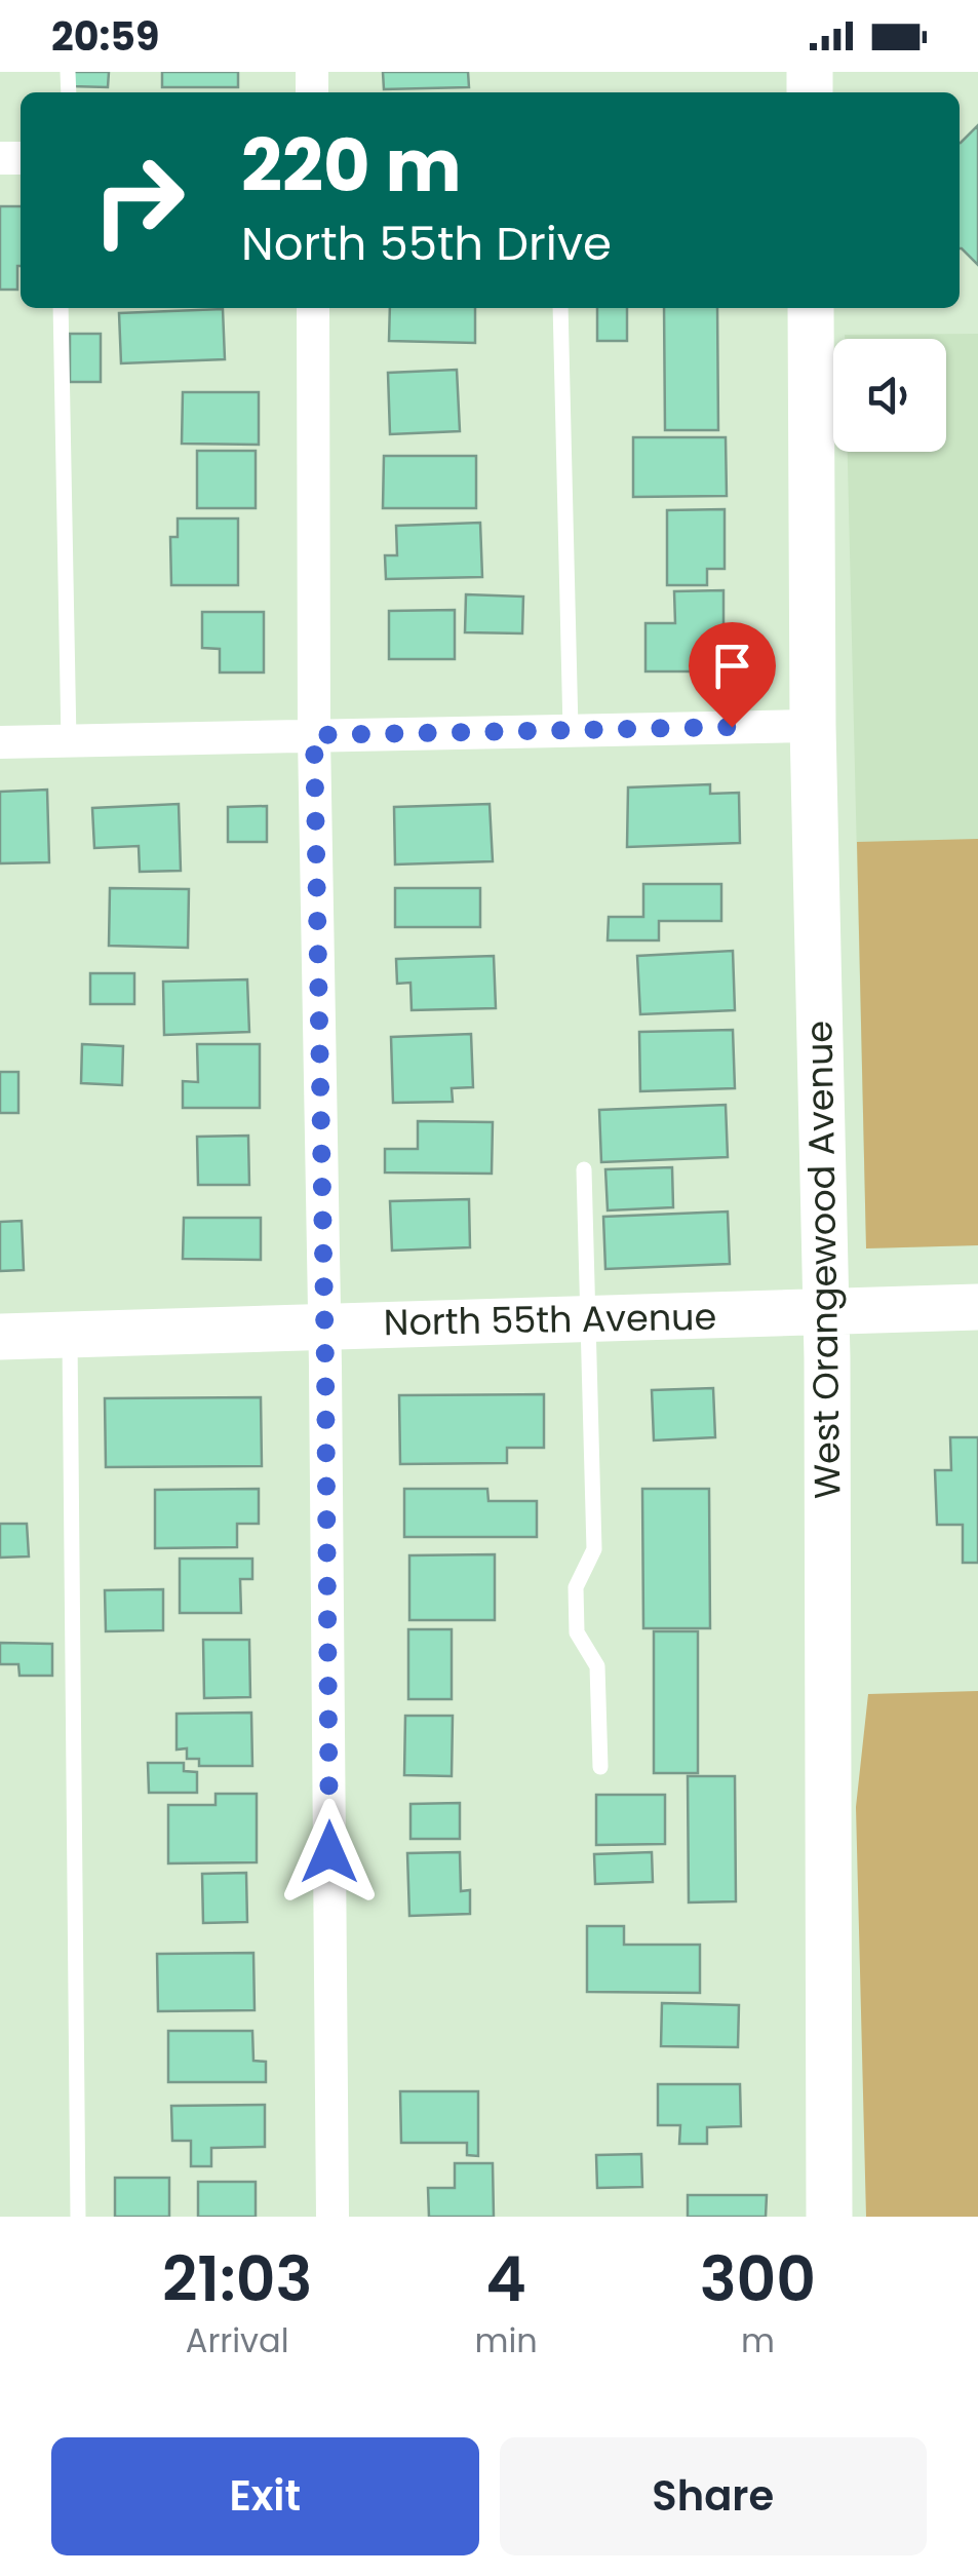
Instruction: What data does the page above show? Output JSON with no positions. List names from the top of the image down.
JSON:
{
  "streets": {
    "street": ["West Orangewood Avenue", "North 55th Avenue"]
  },
  "crossings": [
    ["West Orangewood Avenue", "North 55th Avenue"]
  ],
  "page": {
    "status": "20:59",
    "turn": ["220 m", "North 55th Drive"],
    "eta": [
      "21:03",
      "Arrival",
      "4",
      "min",
      "300",
      "m"
    ],
    "buttons": ["Exit", "Share"]
  }
}
